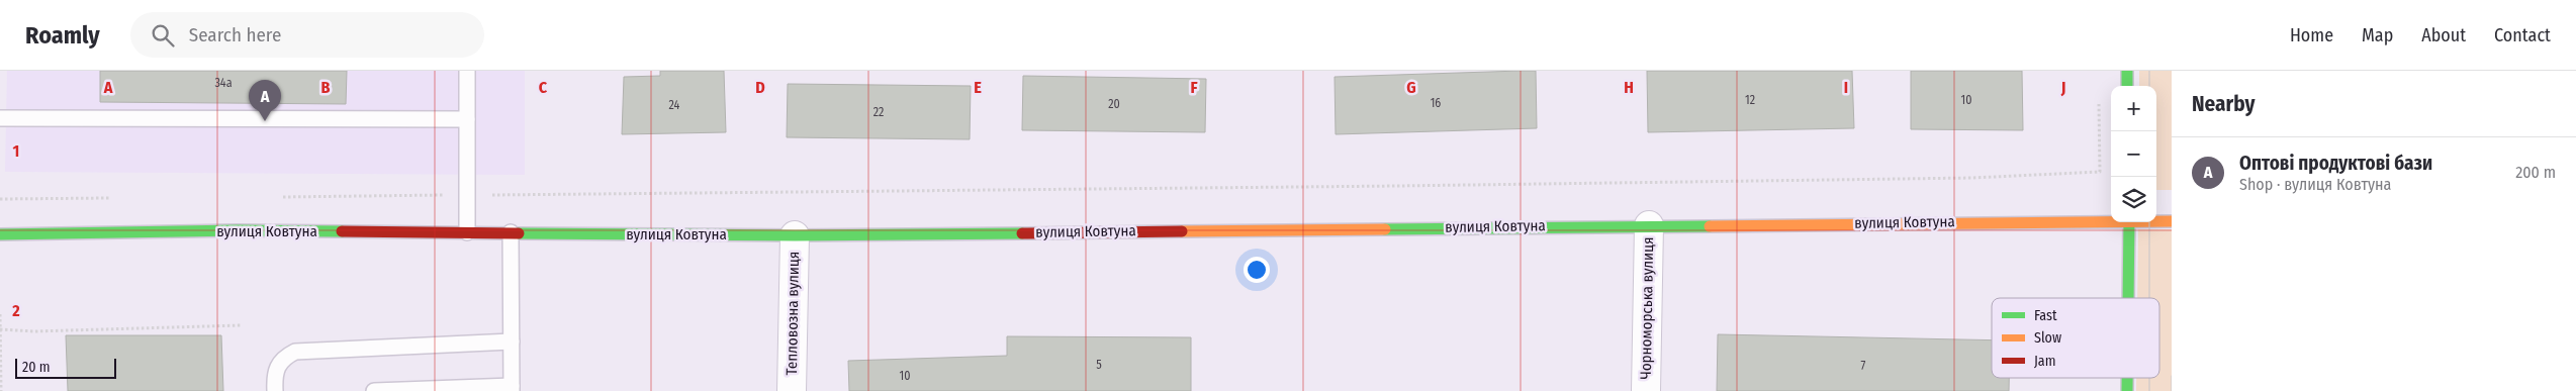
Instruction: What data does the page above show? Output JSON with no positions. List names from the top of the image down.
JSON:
{
  "streets": {
    "street": ["вулиця Ковтуна", "Чорноморська вулиця", "Тепловозна вулиця"]
  },
  "crossings": [
    ["вулиця Ковтуна", "Чорноморська вулиця"],
    ["вулиця Ковтуна", "Тепловозна вулиця"]
  ],
  "house_numbers": [
    "34а",
    "12",
    "10",
    "16",
    "20",
    "24",
    "22",
    "5",
    "7",
    "10"
  ],
  "legend": ["Fast", "Slow", "Jam"],
  "scale_bar": "20 m",
  "page": {
    "header": "Roamly",
    "search": "Search here",
    "nav": [
      "Home",
      "Map",
      "About",
      "Contact"
    ],
    "heading": "Nearby",
    "pins": "A",
    "map_buttons": ["+", "−"],
    "list": [
      {
        "mark": "A",
        "name": "Оптові продуктові бази",
        "note": "Shop · вулиця Ковтуна",
        "value": "200 m"
      }
    ],
    "scale": "20 m"
  },
  "grid": {
    "columns": [
      "A",
      "B",
      "C",
      "D",
      "E",
      "F",
      "G",
      "H",
      "I",
      "J"
    ],
    "rows": ["1", "2"]
  }
}
